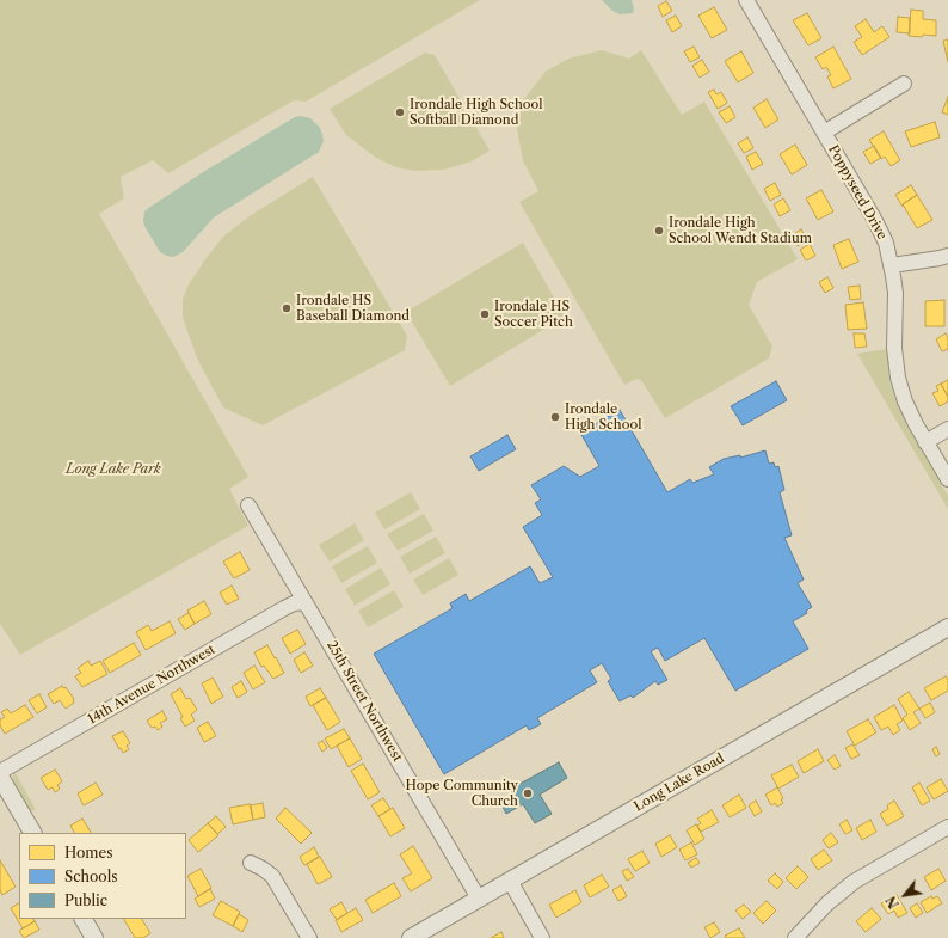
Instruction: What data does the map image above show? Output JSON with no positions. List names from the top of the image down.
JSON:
{
  "streets": {
    "street": [
      "Poppyseed Drive",
      "14th Avenue Northwest",
      "25th Street Northwest",
      "Long Lake Road"
    ]
  },
  "crossings": [
    ["14th Avenue Northwest", "25th Street Northwest"],
    ["25th Street Northwest", "Long Lake Road"]
  ],
  "parks": ["Long Lake Park"],
  "places": [
    "Irondale High School Softball Diamond",
    "Irondale High School Wendt Stadium",
    "Irondale HS Baseball Diamond",
    "Irondale HS Soccer Pitch",
    "Irondale High School",
    "Hope Community Church"
  ],
  "legend": ["Homes", "Schools", "Public"],
  "north": "bottom left"
}
